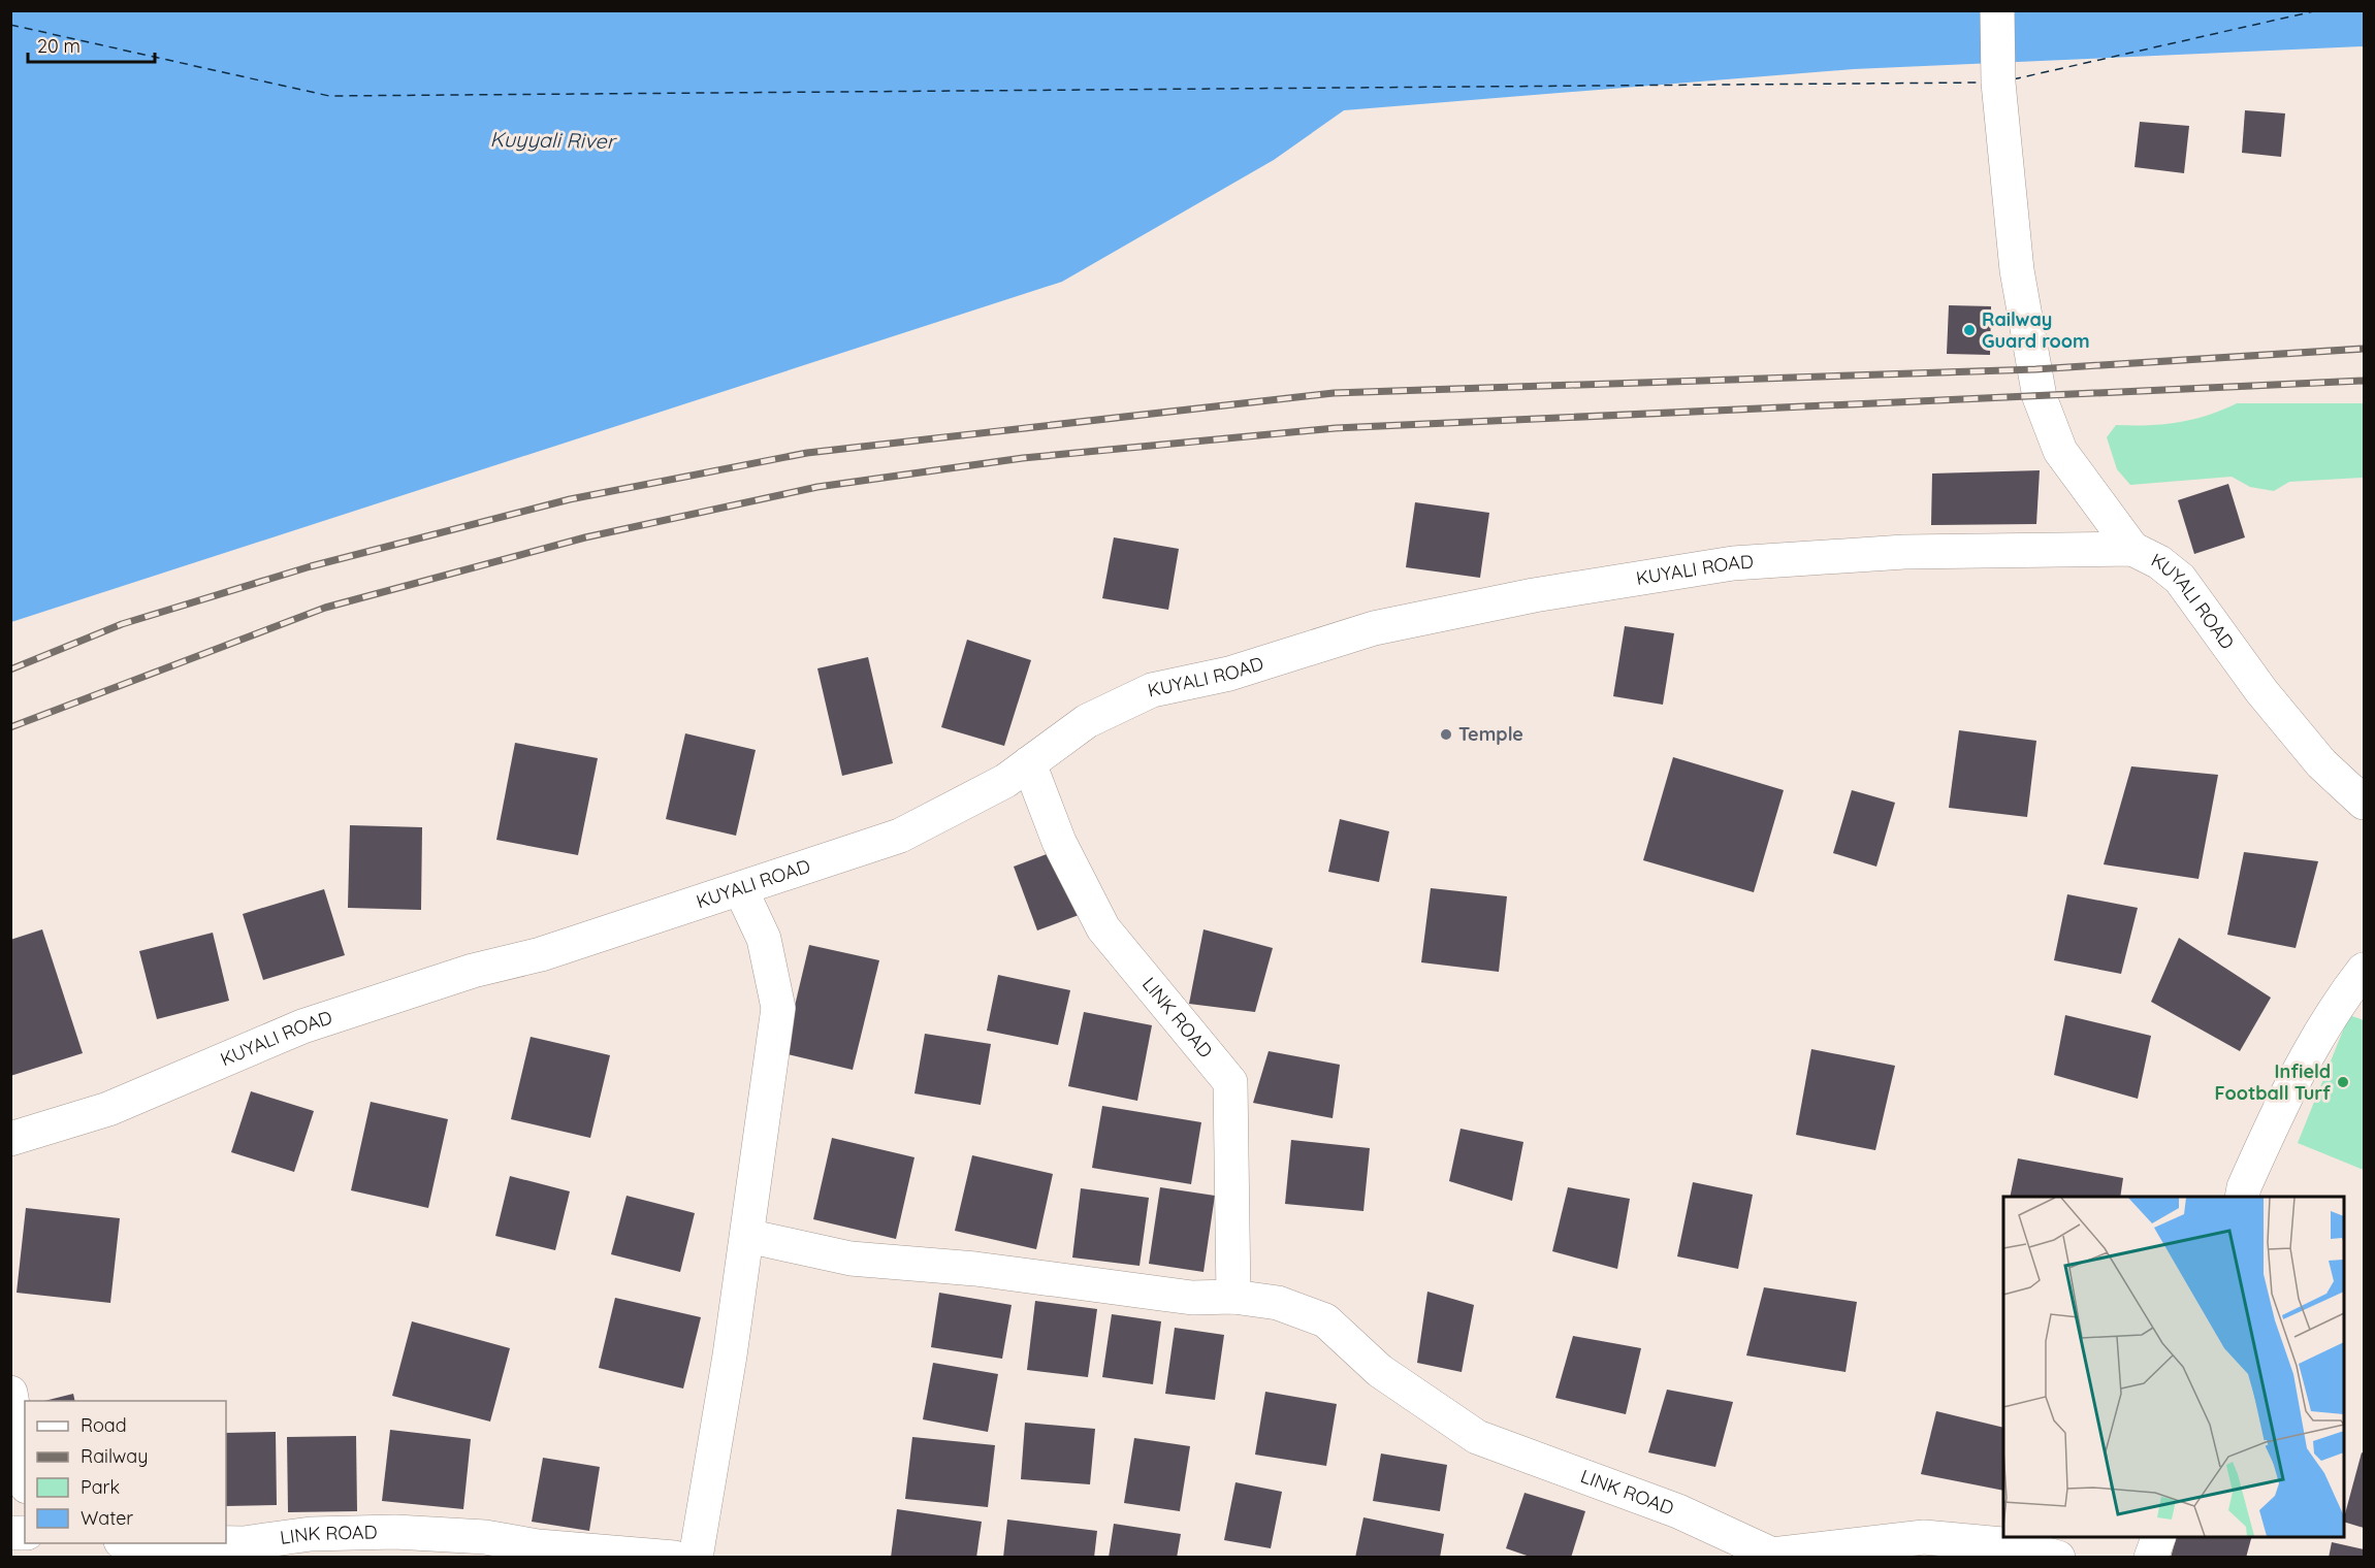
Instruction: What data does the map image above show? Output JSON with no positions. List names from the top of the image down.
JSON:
{
  "streets": {
    "street": ["KUYALI ROAD", "LINK ROAD"]
  },
  "crossings": [
    ["KUYALI ROAD", "LINK ROAD"]
  ],
  "water": ["Kuyyali River"],
  "places": ["Railway Guard room", "Temple", "Infield Football Turf"],
  "legend": [
    "Road",
    "Railway",
    "Park",
    "Water"
  ],
  "scale_bar": "20 m"
}
